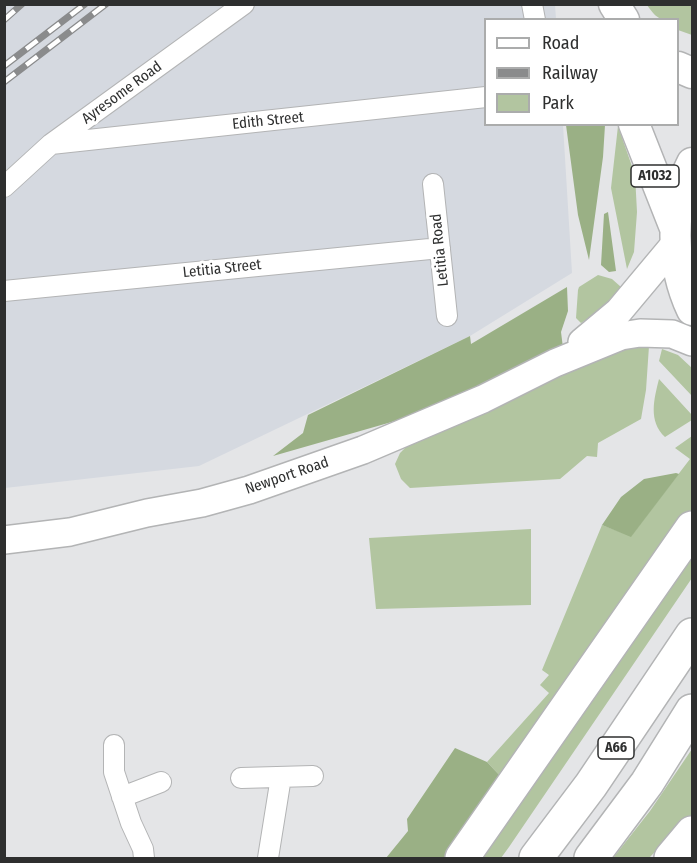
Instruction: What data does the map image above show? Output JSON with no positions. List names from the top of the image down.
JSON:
{
  "streets": {
    "highway": ["A66"],
    "main road": ["A1032", "Newport Road"],
    "street": [
      "Ayresome Road",
      "Edith Street",
      "Letitia Road",
      "Letitia Street"
    ]
  },
  "crossings": [
    ["Ayresome Road", "Edith Street"],
    ["A1032", "Newport Road"],
    ["Letitia Road", "Letitia Street"]
  ],
  "legend": ["Road", "Railway", "Park"]
}
